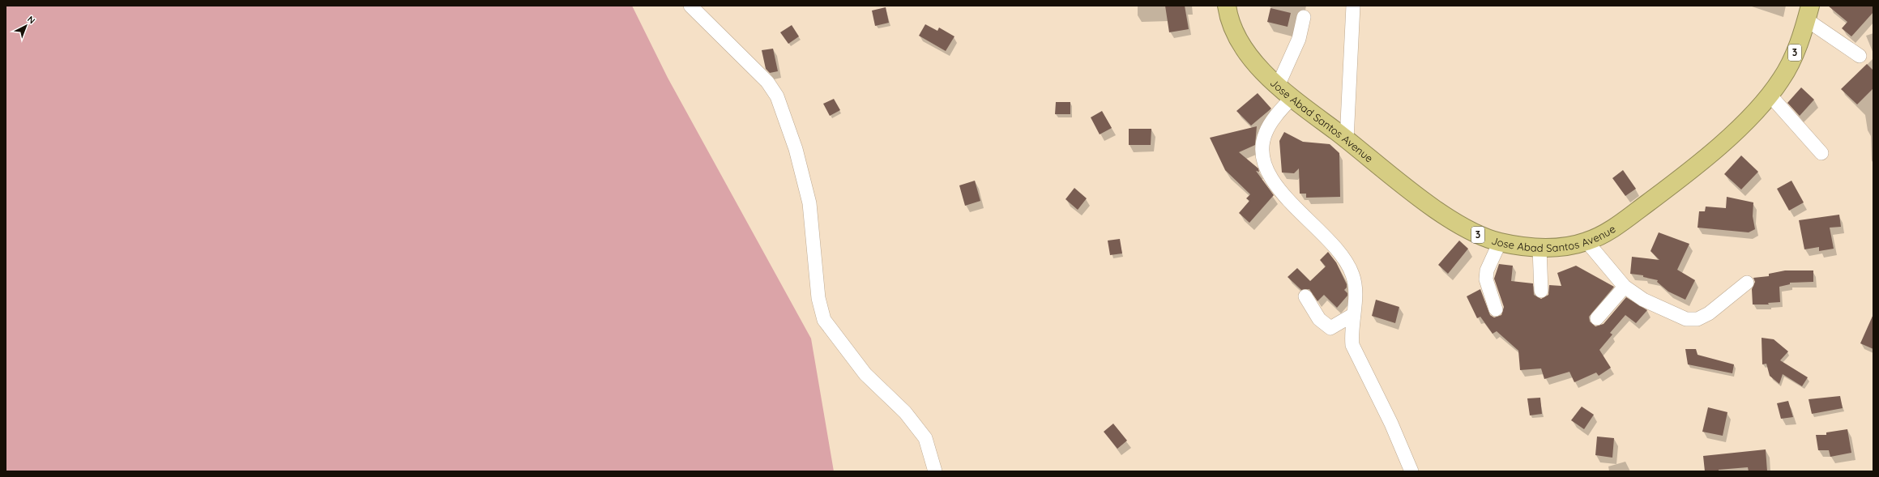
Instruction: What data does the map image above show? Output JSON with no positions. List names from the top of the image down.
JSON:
{
  "streets": {
    "highway": ["3", "Jose Abad Santos Avenue"]
  },
  "north": "top right"
}
